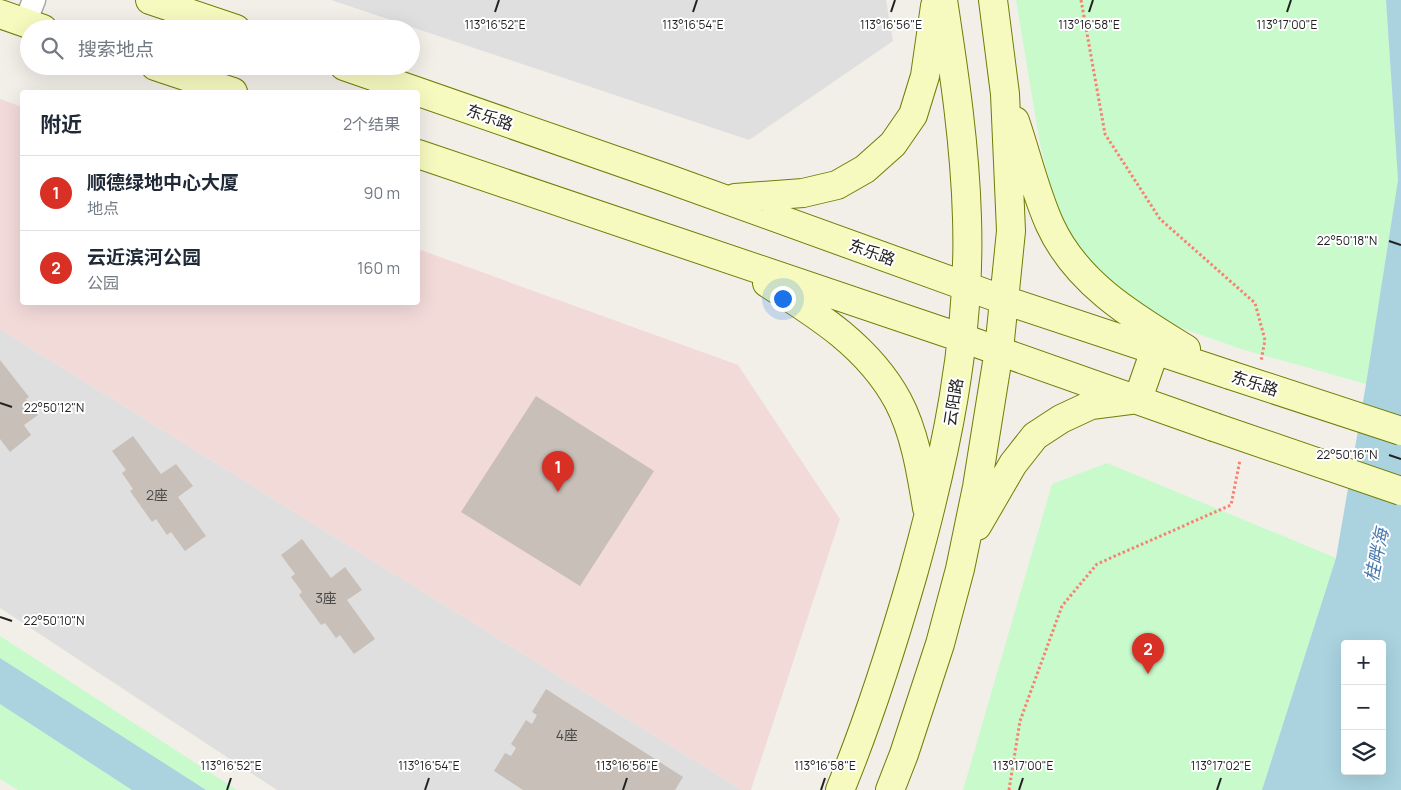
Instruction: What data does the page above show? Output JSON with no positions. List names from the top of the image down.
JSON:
{
  "streets": {
    "main road": ["东乐路", "云阳路"]
  },
  "crossings": [
    ["东乐路", "云阳路"]
  ],
  "water": ["桂畔海"],
  "house_numbers": ["2座", "3座", "4座"],
  "page": {
    "search": "搜索地点",
    "heading": ["附近", "2个结果"],
    "list": [
      {
        "mark": "1",
        "name": "顺德绿地中心大厦",
        "note": "地点",
        "value": "90 m"
      },
      {
        "mark": "2",
        "name": "云近滨河公园",
        "note": "公园",
        "value": "160 m"
      }
    ],
    "pins": ["1", "2"],
    "map_buttons": ["+", "−"]
  },
  "coordinates": [
    "113°16'52\"E",
    "113°16'54\"E",
    "113°16'56\"E",
    "113°16'58\"E",
    "113°17'00\"E",
    "22°50'18\"N",
    "22°50'12\"N",
    "22°50'16\"N",
    "22°50'10\"N",
    "113°17'02\"E"
  ]
}
